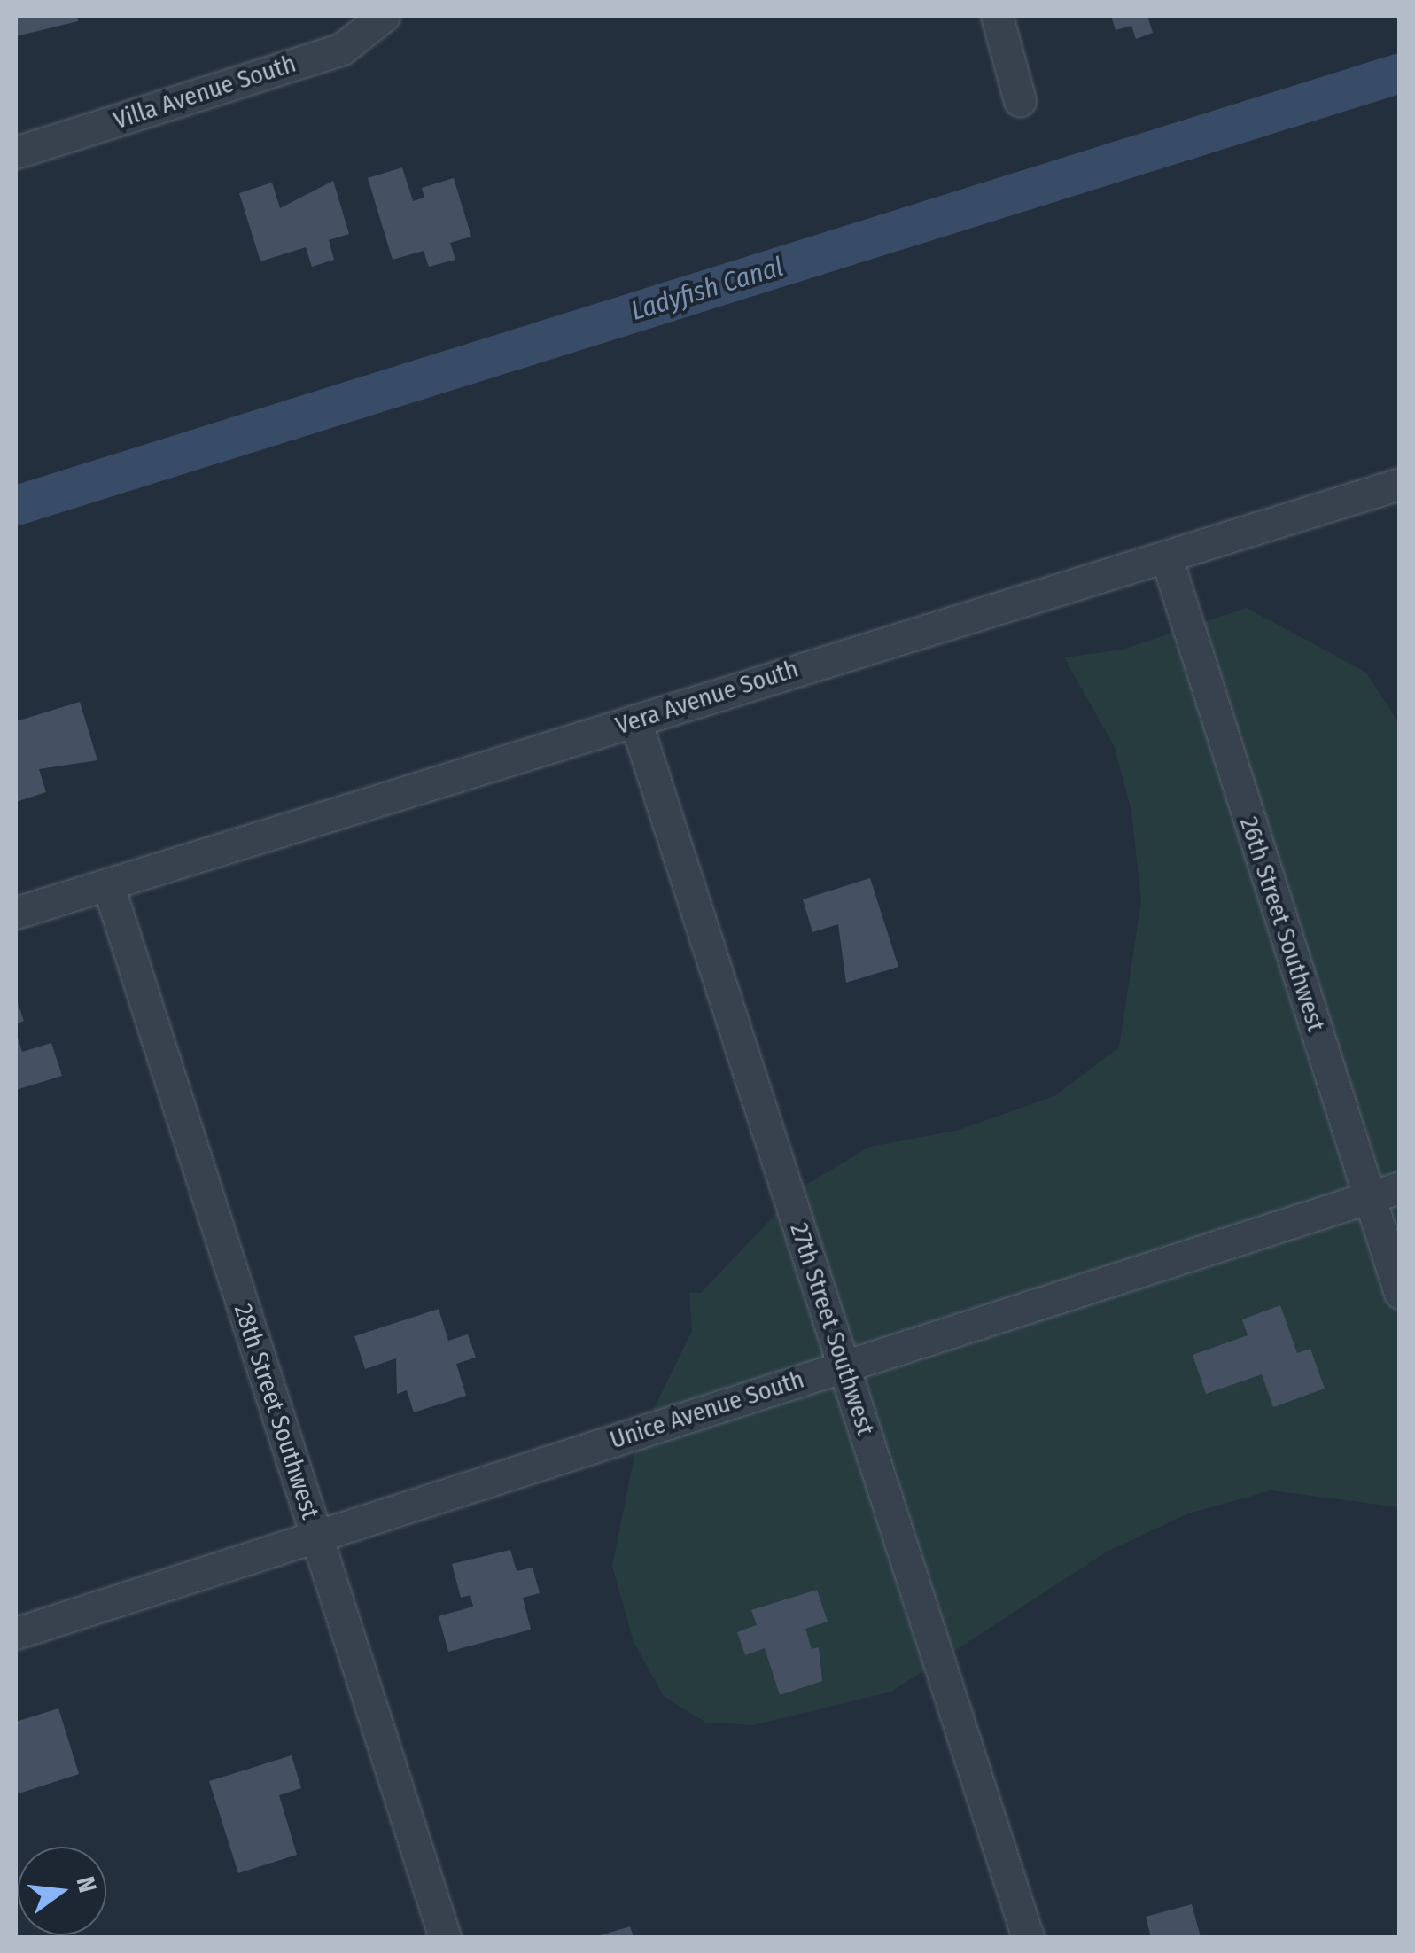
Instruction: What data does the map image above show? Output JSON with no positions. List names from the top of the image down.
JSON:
{
  "streets": {
    "street": [
      "Villa Avenue South",
      "Vera Avenue South",
      "26th Street Southwest",
      "27th Street Southwest",
      "Unice Avenue South",
      "28th Street Southwest"
    ]
  },
  "crossings": [
    ["Vera Avenue South", "26th Street Southwest"],
    ["Vera Avenue South", "27th Street Southwest"],
    ["Vera Avenue South", "28th Street Southwest"],
    ["26th Street Southwest", "Unice Avenue South"],
    ["27th Street Southwest", "Unice Avenue South"],
    ["Unice Avenue South", "28th Street Southwest"]
  ],
  "water": ["Ladyfish Canal"],
  "north": "right"
}
